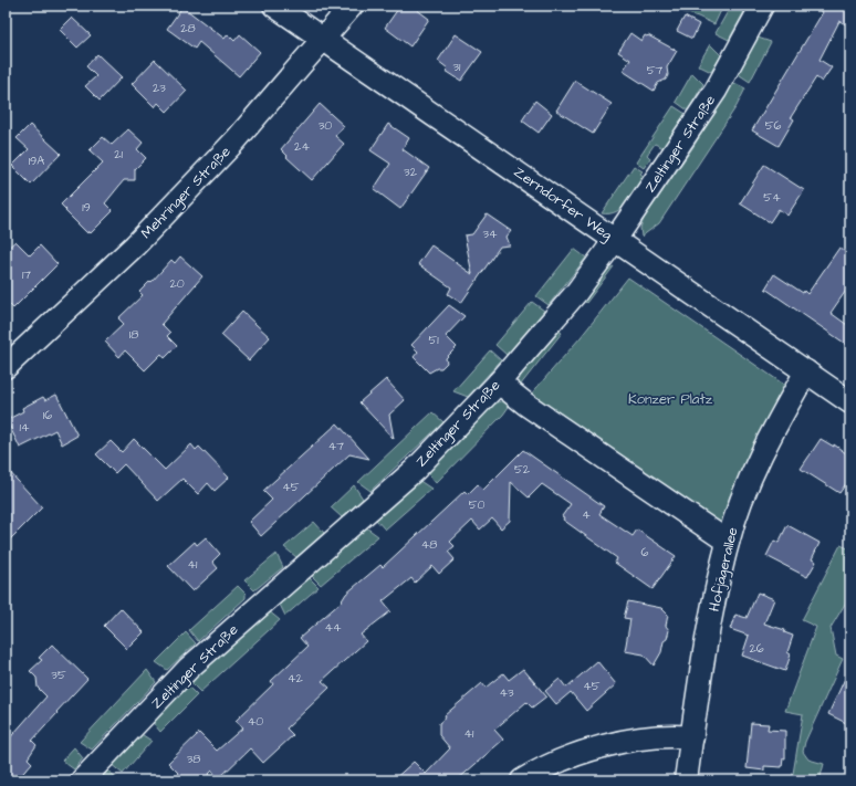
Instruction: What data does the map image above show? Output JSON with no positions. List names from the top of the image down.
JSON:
{
  "streets": {
    "street": [
      "Zeltinger Straße",
      "Mehringer Straße",
      "Zerndorfer Weg",
      "Hofjägerallee"
    ]
  },
  "crossings": [
    ["Zeltinger Straße", "Zerndorfer Weg"],
    ["Mehringer Straße", "Zerndorfer Weg"],
    ["Zerndorfer Weg", "Hofjägerallee"]
  ],
  "parks": ["Konzer Platz"],
  "house_numbers": [
    "28",
    "31",
    "57",
    "23",
    "30",
    "56",
    "24",
    "21",
    "19A",
    "32",
    "54",
    "19",
    "34",
    "17",
    "20",
    "18",
    "51",
    "16",
    "14",
    "47",
    "52",
    "45",
    "50",
    "4",
    "48",
    "6",
    "41",
    "44",
    "26",
    "35",
    "42",
    "45",
    "43",
    "40",
    "41",
    "38"
  ]
}
